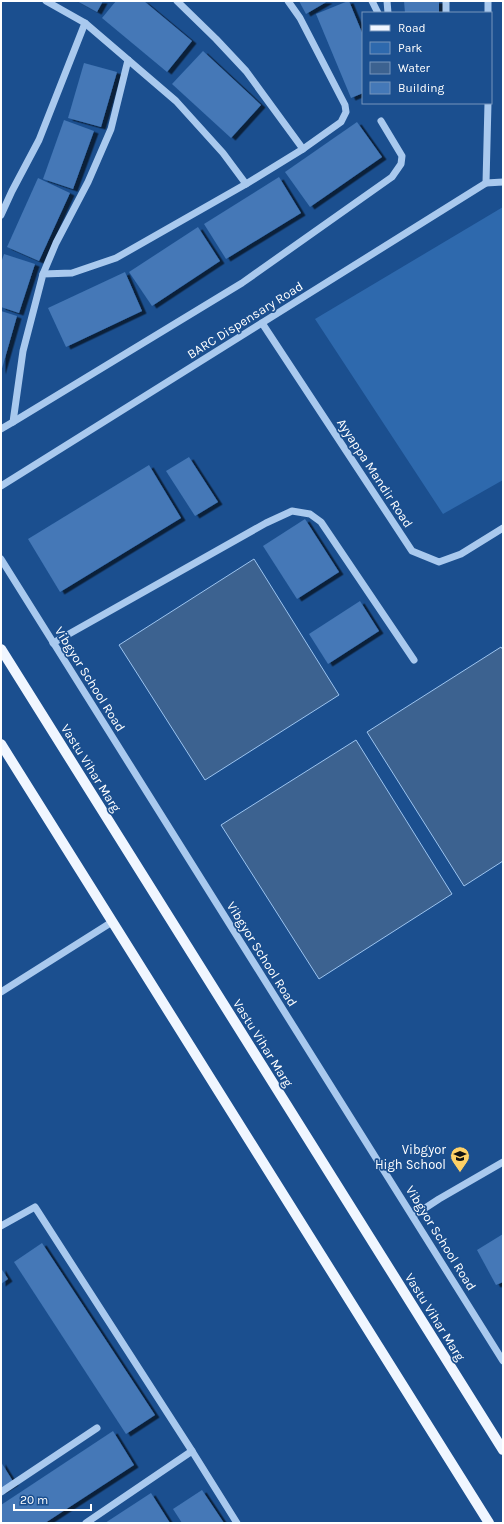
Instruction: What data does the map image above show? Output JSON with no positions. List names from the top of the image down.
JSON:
{
  "streets": {
    "main road": ["Vastu Vihar Marg"],
    "street": ["BARC Dispensary Road", "Ayyappa Mandir Road", "Vibgyor School Road"]
  },
  "crossings": [
    ["BARC Dispensary Road", "Ayyappa Mandir Road"]
  ],
  "places": {
    "school or university": ["Vibgyor High School"]
  },
  "legend": [
    "Road",
    "Park",
    "Water",
    "Building"
  ],
  "scale_bar": "20 m"
}
